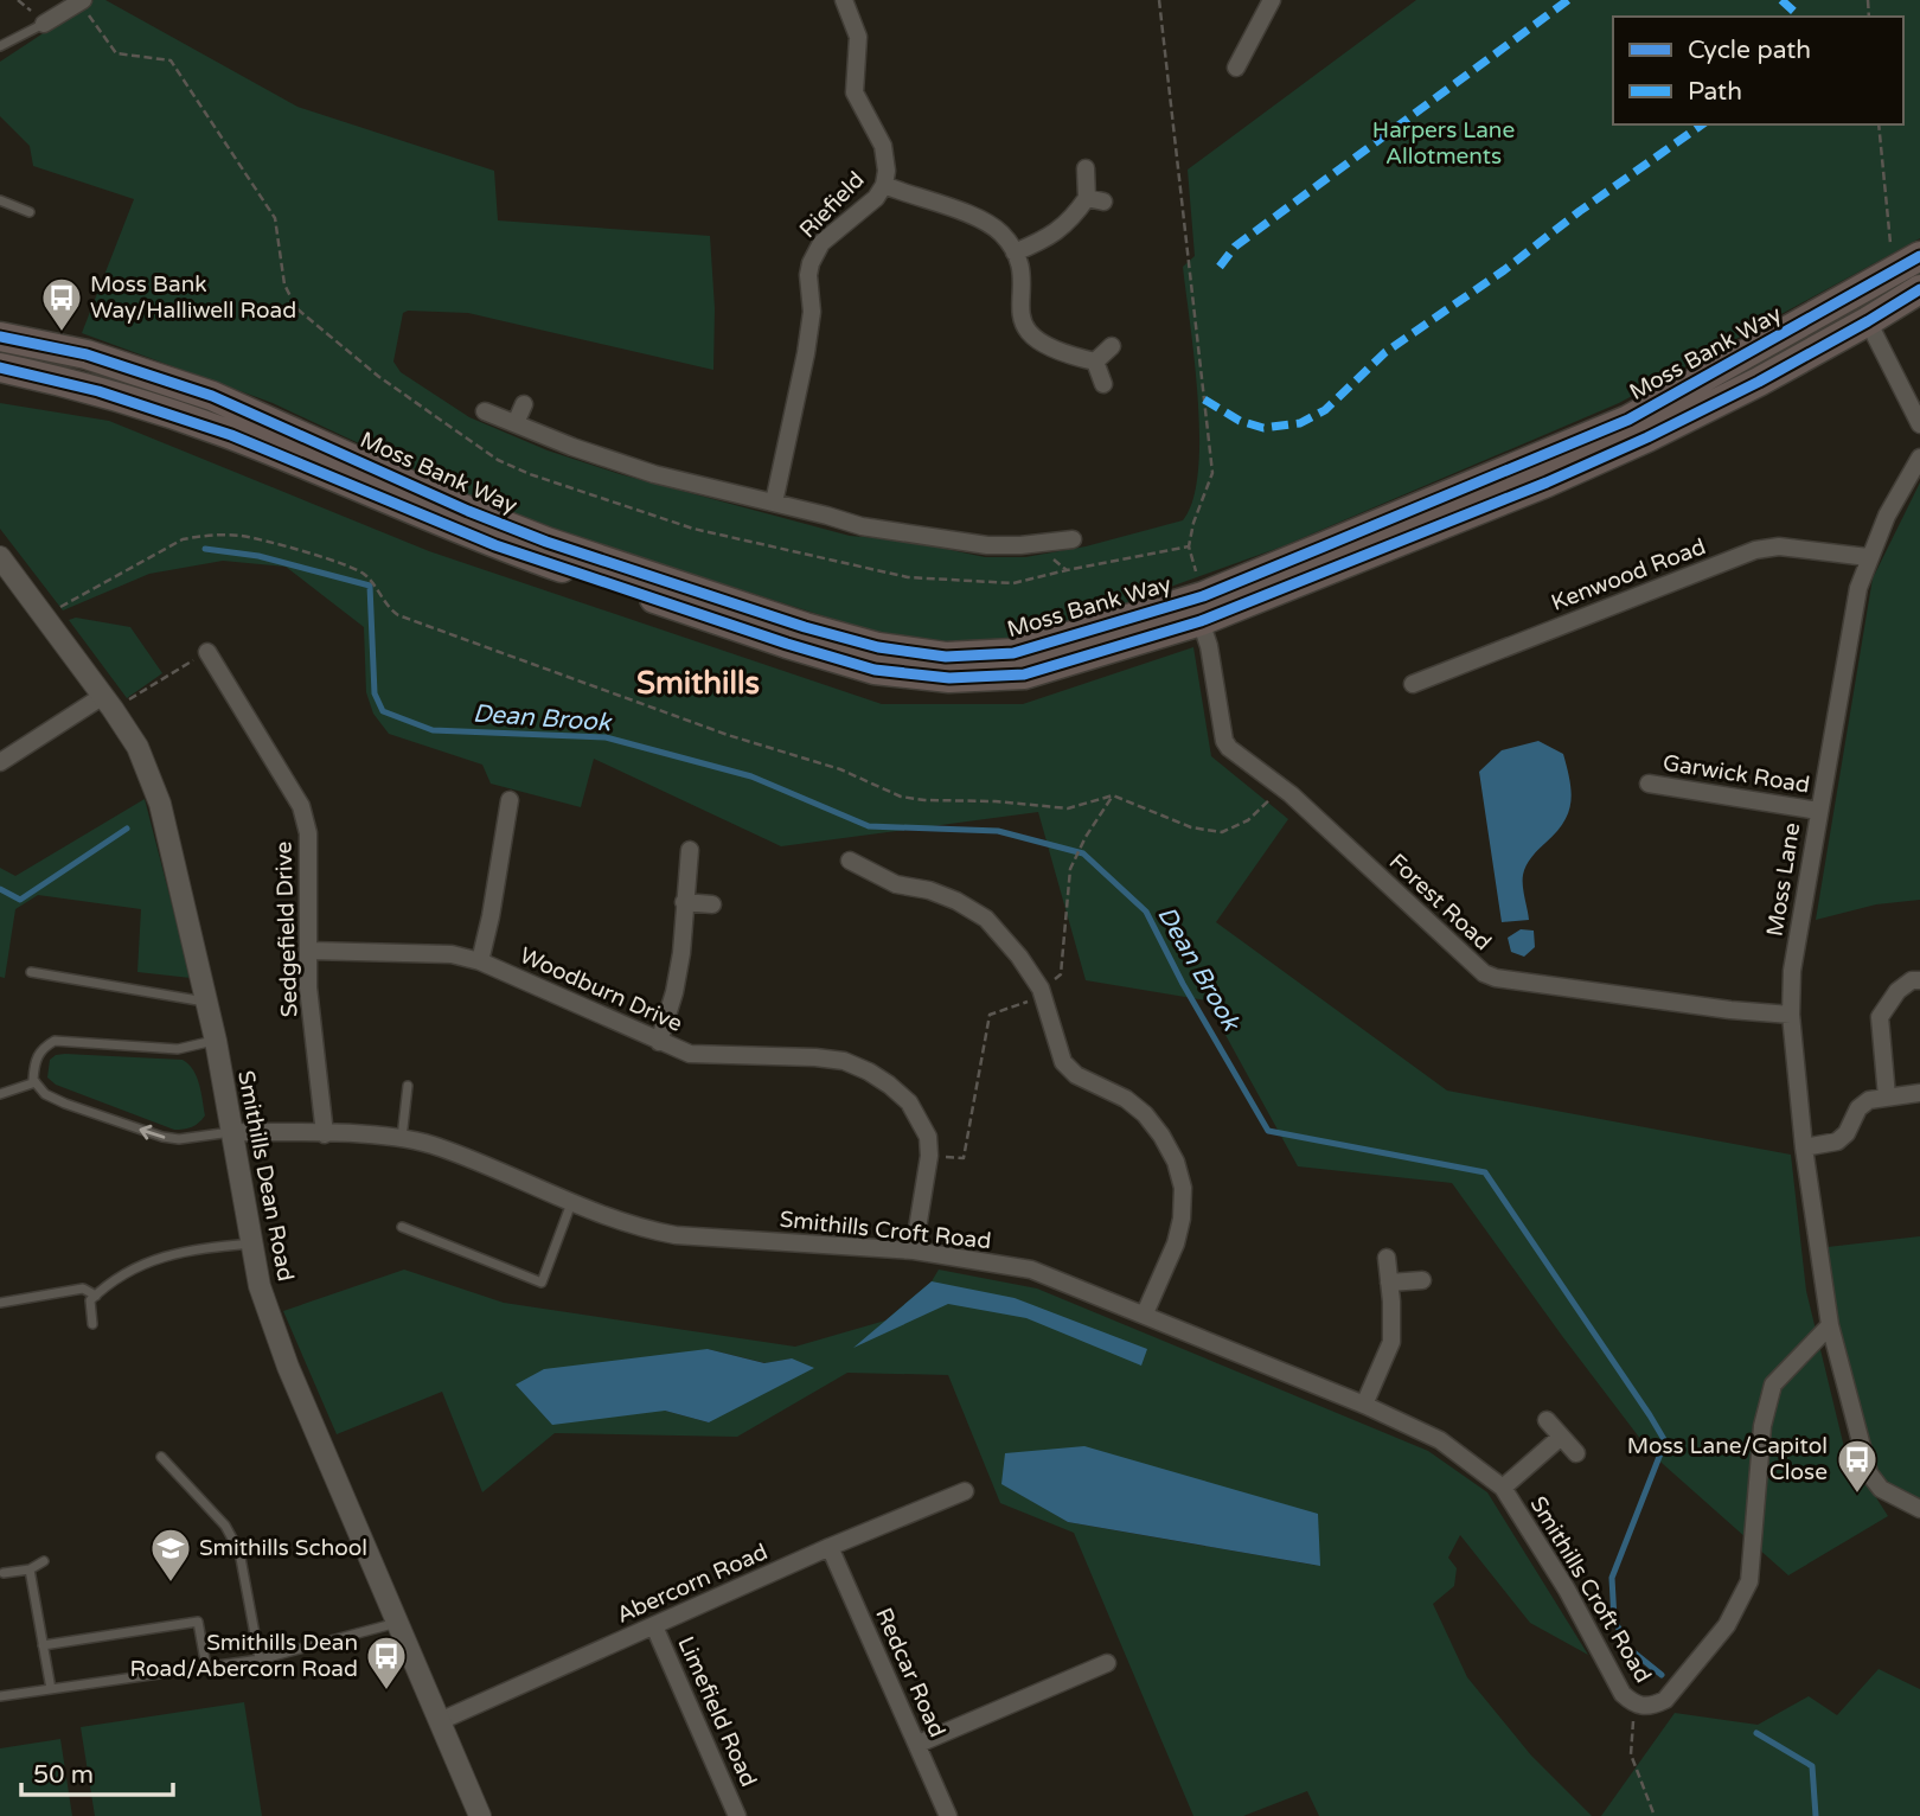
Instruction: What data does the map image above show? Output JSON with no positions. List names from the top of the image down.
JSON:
{
  "streets": {
    "highway": ["Moss Bank Way"],
    "street": [
      "Riefield",
      "Kenwood Road",
      "Garwick Road",
      "Moss Lane",
      "Forest Road",
      "Sedgefield Drive",
      "Woodburn Drive",
      "Smithills Dean Road",
      "Smithills Croft Road",
      "Abercorn Road",
      "Redcar Road",
      "Limefield Road"
    ]
  },
  "crossings": [
    ["Moss Bank Way", "Forest Road"],
    ["Kenwood Road", "Moss Lane"],
    ["Garwick Road", "Moss Lane"],
    ["Moss Lane", "Forest Road"],
    ["Moss Lane", "Smithills Croft Road"],
    ["Sedgefield Drive", "Woodburn Drive"],
    ["Sedgefield Drive", "Smithills Croft Road"],
    ["Woodburn Drive", "Smithills Croft Road"],
    ["Smithills Dean Road", "Smithills Croft Road"],
    ["Smithills Dean Road", "Abercorn Road"],
    ["Abercorn Road", "Redcar Road"],
    ["Abercorn Road", "Limefield Road"]
  ],
  "districts": ["Smithills"],
  "water": ["Dean Brook"],
  "parks": ["Harpers Lane Allotments"],
  "places": {
    "bus stop": ["Moss Bank Way/Halliwell Road", "Moss Lane/Capitol Close", "Smithills Dean Road/Abercorn Road"],
    "school or university": ["Smithills School"]
  },
  "legend": ["Cycle path", "Path"],
  "scale_bar": "50 m"
}
